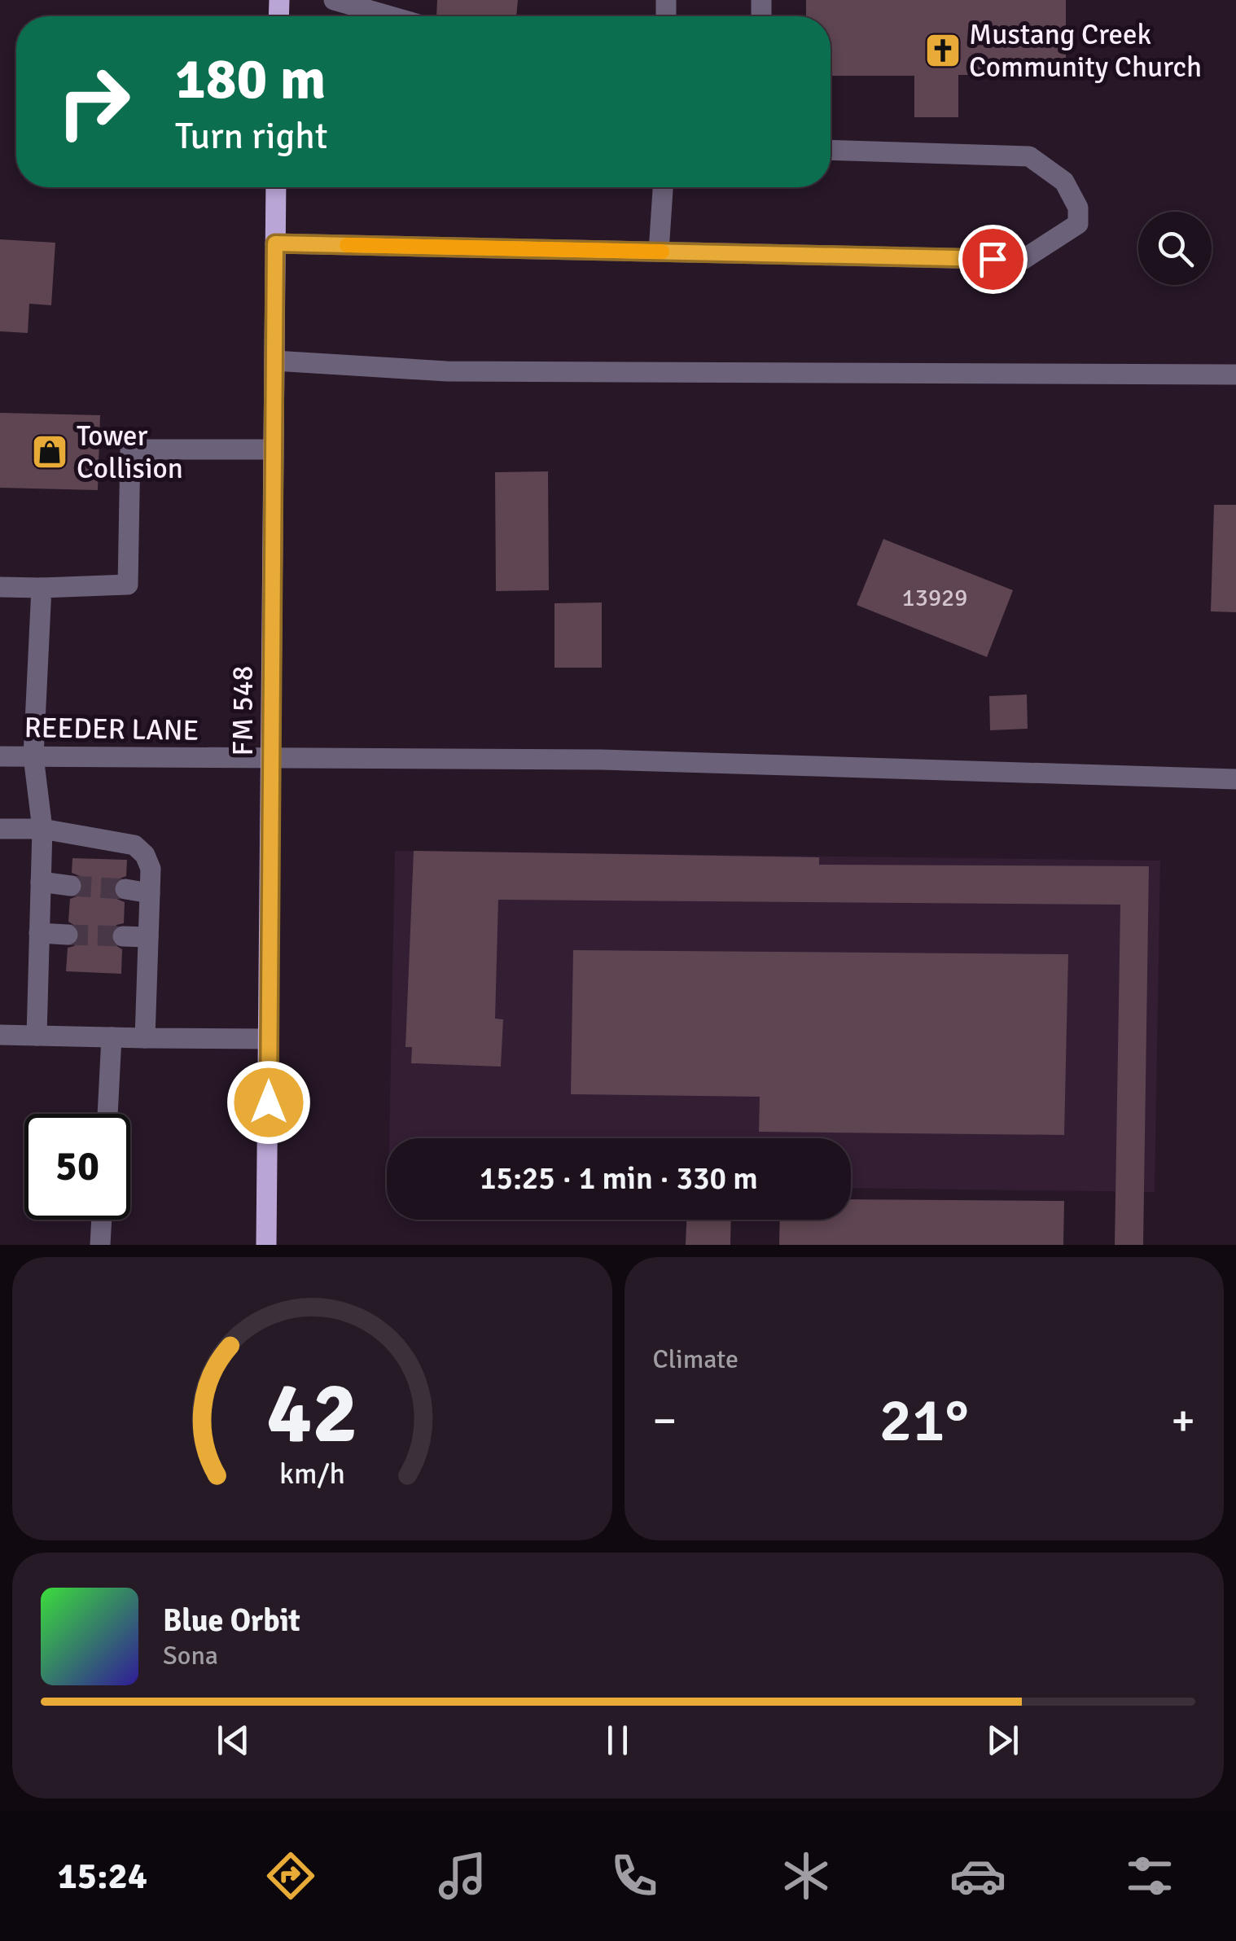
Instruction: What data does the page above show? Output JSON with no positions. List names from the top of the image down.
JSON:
{
  "streets": {
    "main road": ["FM 548"],
    "street": ["REEDER LANE"]
  },
  "crossings": [
    ["FM 548", "REEDER LANE"]
  ],
  "places": {
    "church": ["Mustang Creek Community Church"],
    "shop": ["Tower Collision"]
  },
  "house_numbers": ["13929"],
  "page": {
    "turn": ["180 m", "Turn right"],
    "limit": "50",
    "trip": "15:25 · 1 min · 330 m",
    "tile": "Climate",
    "heat": ["−", "21°", "+"],
    "song": ["Blue Orbit", "Sona"],
    "tabs": "15:24",
    "gauge": ["42", "km/h"]
  }
}
